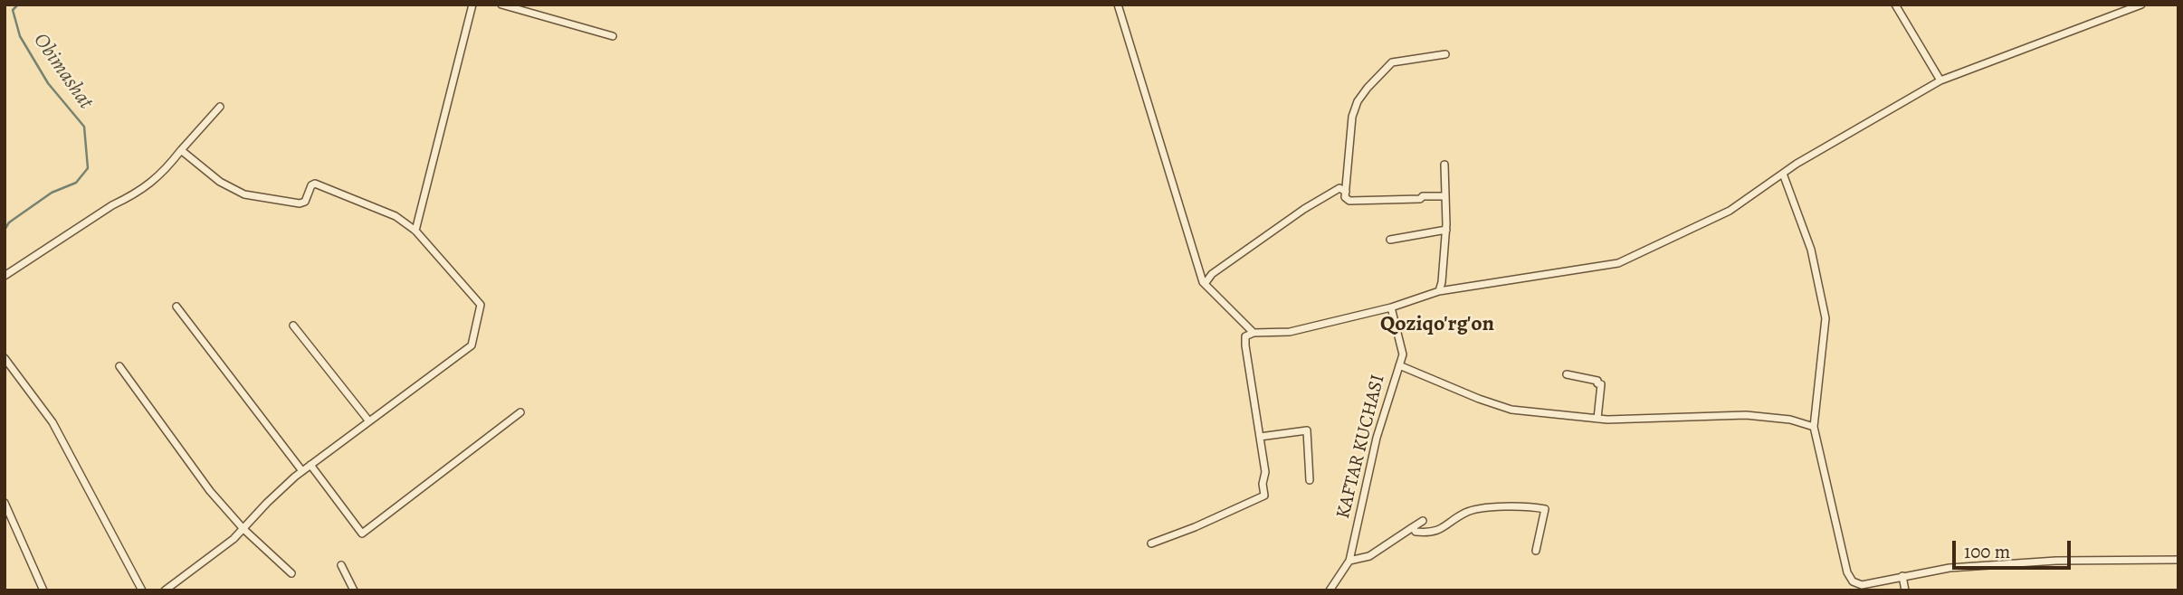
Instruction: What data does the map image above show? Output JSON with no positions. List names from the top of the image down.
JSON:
{
  "streets": {
    "street": ["KAFTAR KUCHASI"]
  },
  "districts": ["Qoziqo'rg'on"],
  "water": ["Obimashat"],
  "scale_bar": "100 m"
}
